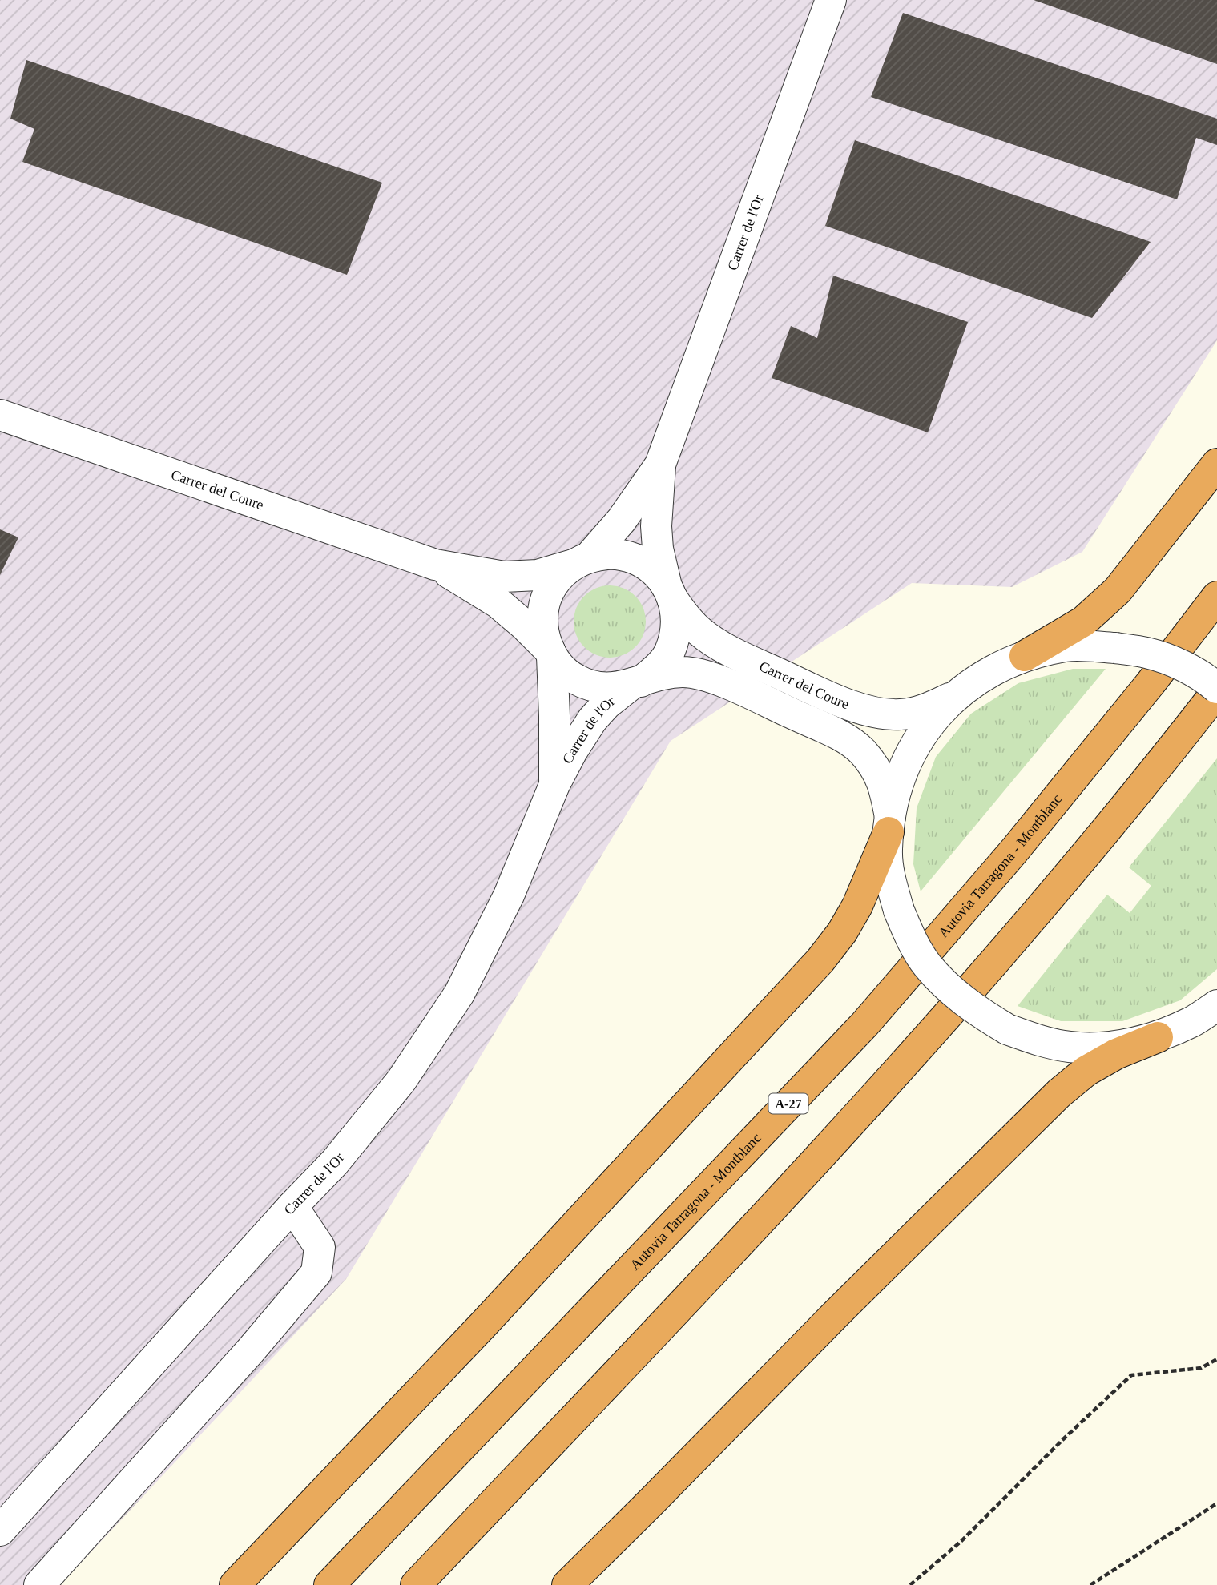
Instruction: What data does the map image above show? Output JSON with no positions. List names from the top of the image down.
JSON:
{
  "streets": {
    "highway": ["Autovia Tarragona - Montblanc", "A-27"],
    "street": ["Carrer de l'Or", "Carrer del Coure"]
  },
  "crossings": [
    ["Carrer de l'Or", "Carrer del Coure"]
  ]
}
